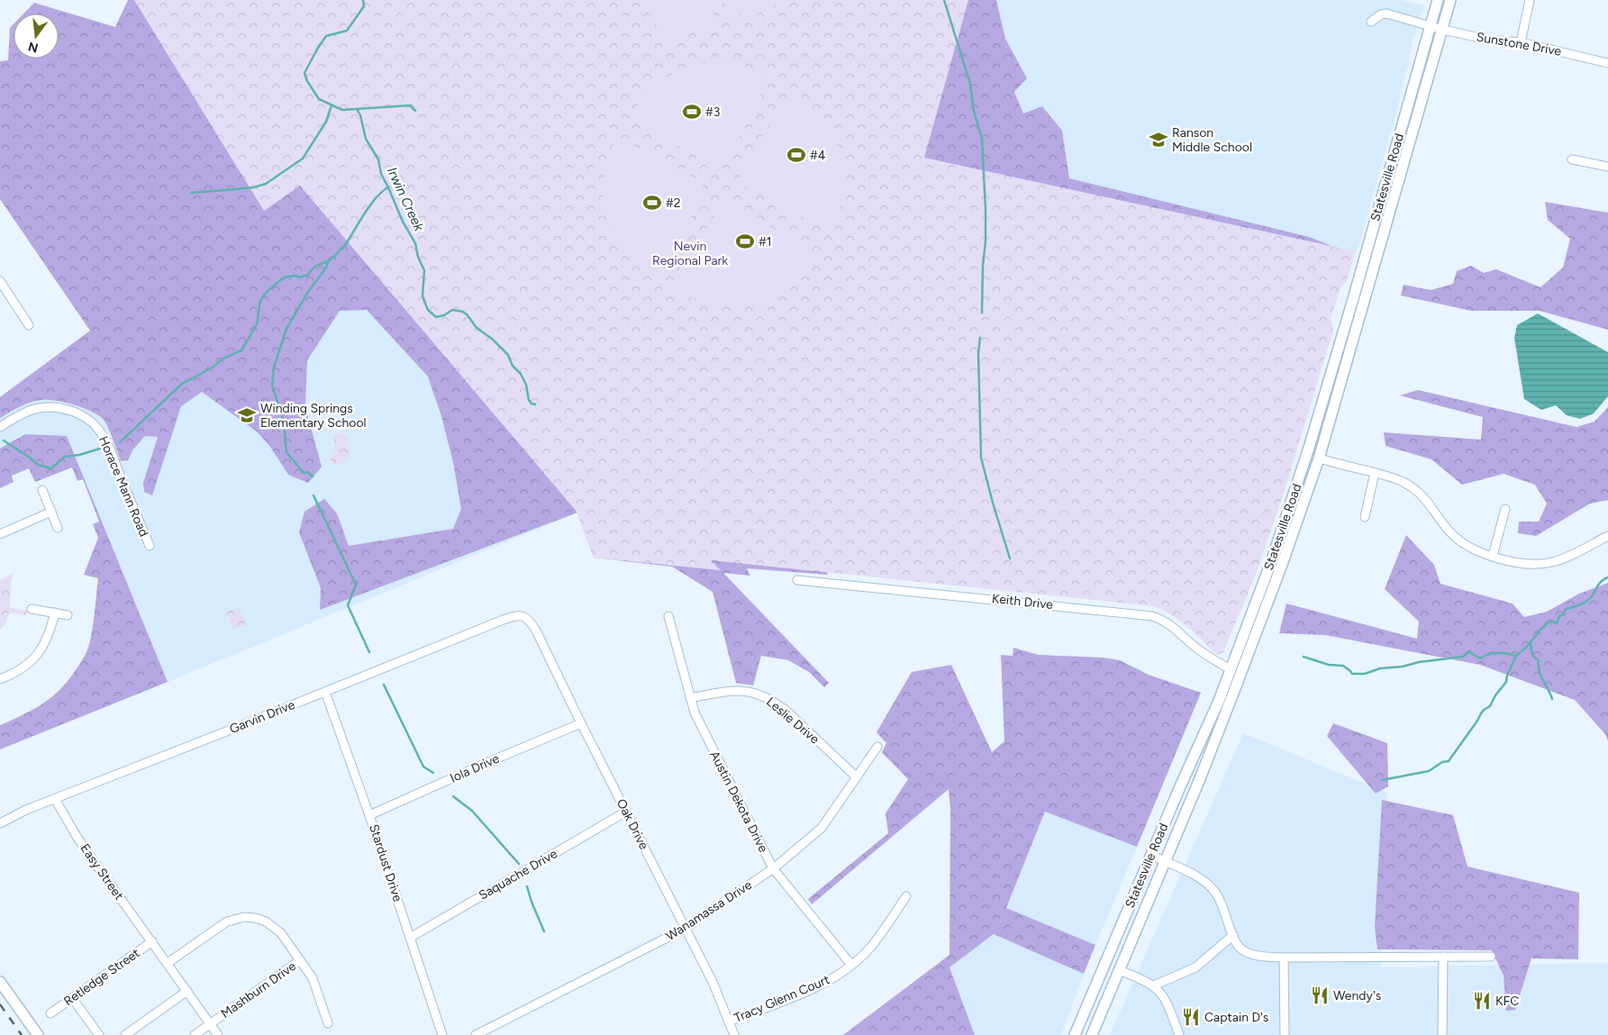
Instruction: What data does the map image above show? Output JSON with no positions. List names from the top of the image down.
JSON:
{
  "streets": {
    "main road": ["Statesville Road"],
    "street": [
      "Sunstone Drive",
      "Horace Mann Road",
      "Keith Drive",
      "Garvin Drive",
      "Leslie Drive",
      "Iola Drive",
      "Austin Dekota Drive",
      "Oak Drive",
      "Stardust Drive",
      "Easy Street",
      "Saquache Drive",
      "Wanamassa Drive",
      "Retledge Street",
      "Mashburn Drive",
      "Tracy Glenn Court"
    ]
  },
  "crossings": [
    ["Sunstone Drive", "Statesville Road"],
    ["Statesville Road", "Keith Drive"],
    ["Garvin Drive", "Oak Drive"],
    ["Garvin Drive", "Stardust Drive"],
    ["Garvin Drive", "Easy Street"],
    ["Leslie Drive", "Austin Dekota Drive"],
    ["Leslie Drive", "Wanamassa Drive"],
    ["Iola Drive", "Oak Drive"],
    ["Iola Drive", "Stardust Drive"],
    ["Austin Dekota Drive", "Wanamassa Drive"],
    ["Austin Dekota Drive", "Tracy Glenn Court"],
    ["Oak Drive", "Saquache Drive"],
    ["Oak Drive", "Wanamassa Drive"],
    ["Oak Drive", "Tracy Glenn Court"],
    ["Stardust Drive", "Saquache Drive"],
    ["Easy Street", "Retledge Street"],
    ["Easy Street", "Mashburn Drive"]
  ],
  "water": ["Irwin Creek"],
  "parks": ["Nevin Regional Park"],
  "places": {
    "sports": [
      "#3",
      "#4",
      "#2",
      "#1"
    ],
    "school or university": ["Ranson Middle School", "Winding Springs Elementary School"],
    "restaurant": ["Wendy's", "KFC", "Captain D's"]
  },
  "north": "bottom"
}
